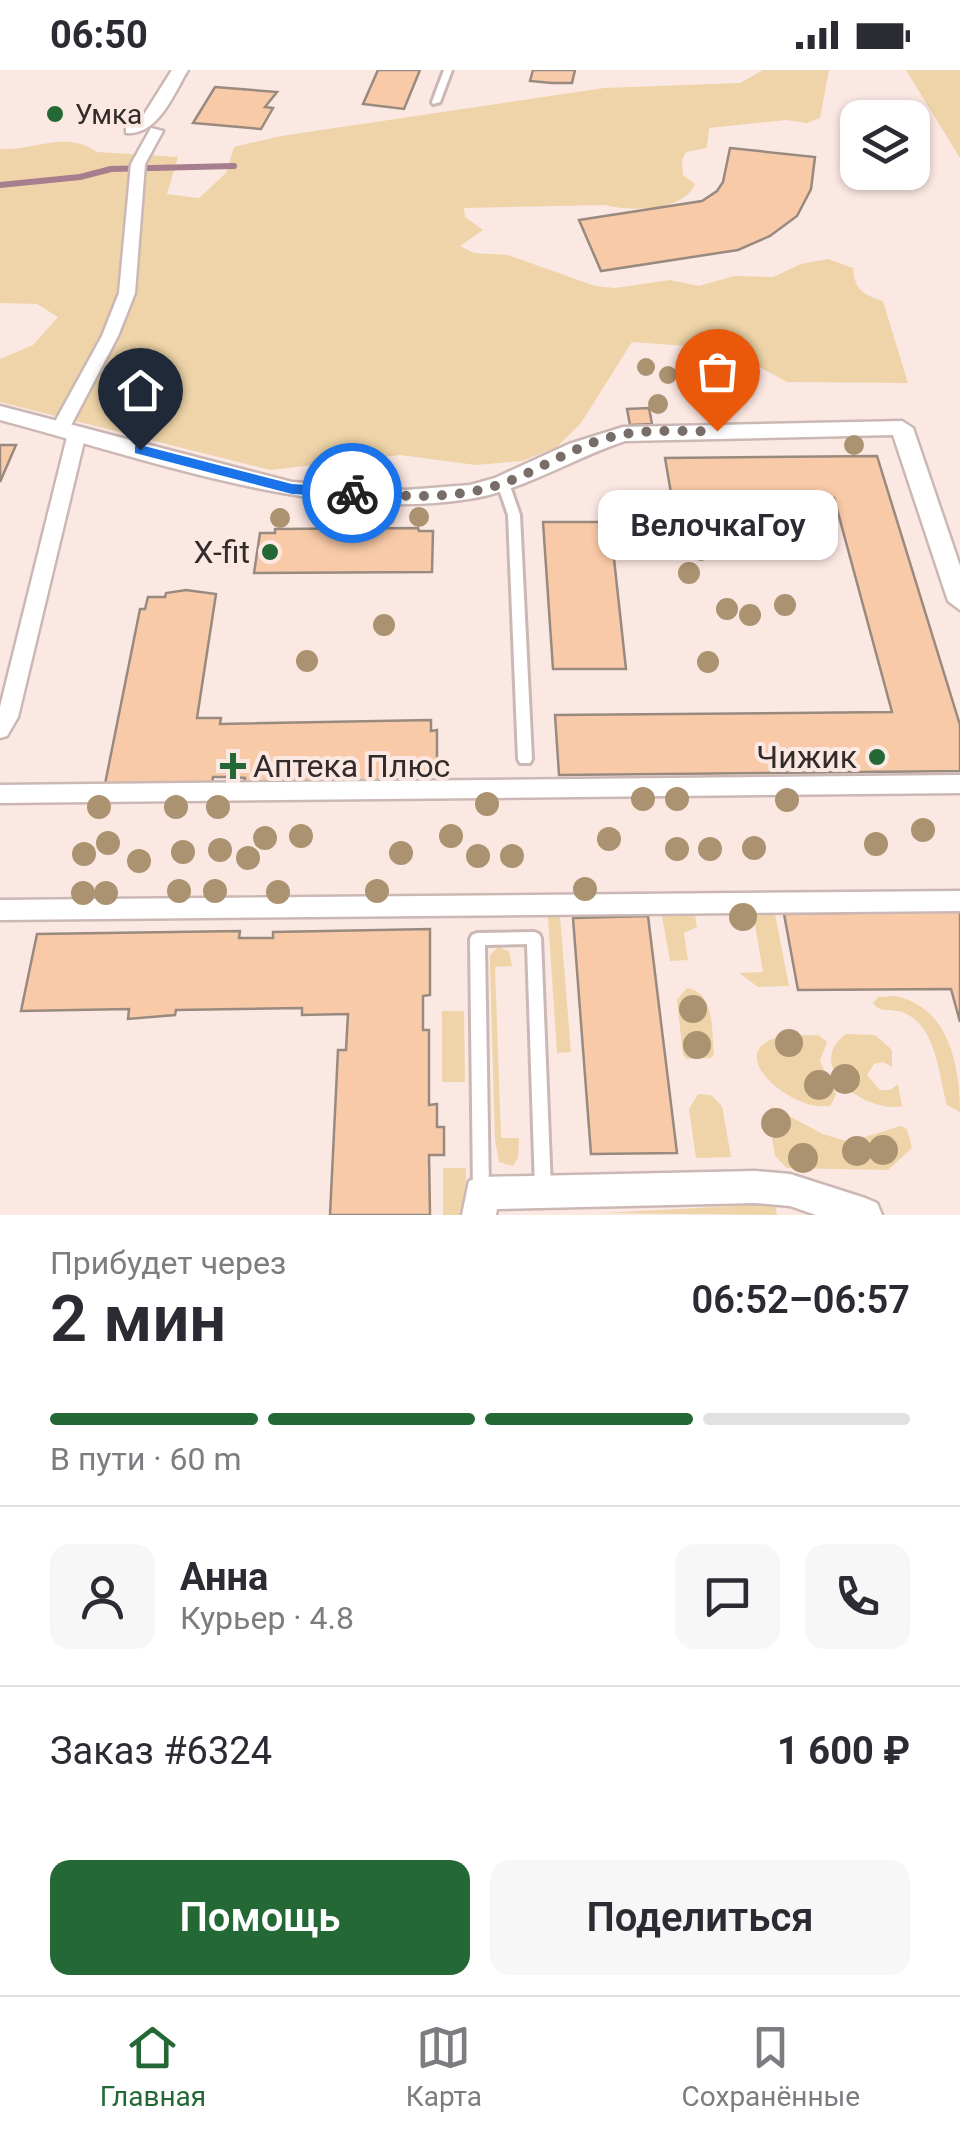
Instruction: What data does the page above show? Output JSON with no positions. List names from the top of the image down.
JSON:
{
  "places": {
    "other": [
      "Умка",
      "ВелочкаГоу",
      "X-fit",
      "Чижик"
    ],
    "health": ["Аптека Плюс"]
  },
  "page": {
    "status": "06:50",
    "bubble": "ВелочкаГоу",
    "heading": ["2 мин", "Прибудет через", "06:52–06:57"],
    "panel": [
      "Анна",
      "Курьер · 4.8",
      "Заказ #6324",
      "1 600 ₽"
    ],
    "bar": "В пути · 60 m",
    "buttons": ["Помощь", "Поделиться"],
    "tabs": ["Главная", "Карта", "Сохранённые"]
  }
}
